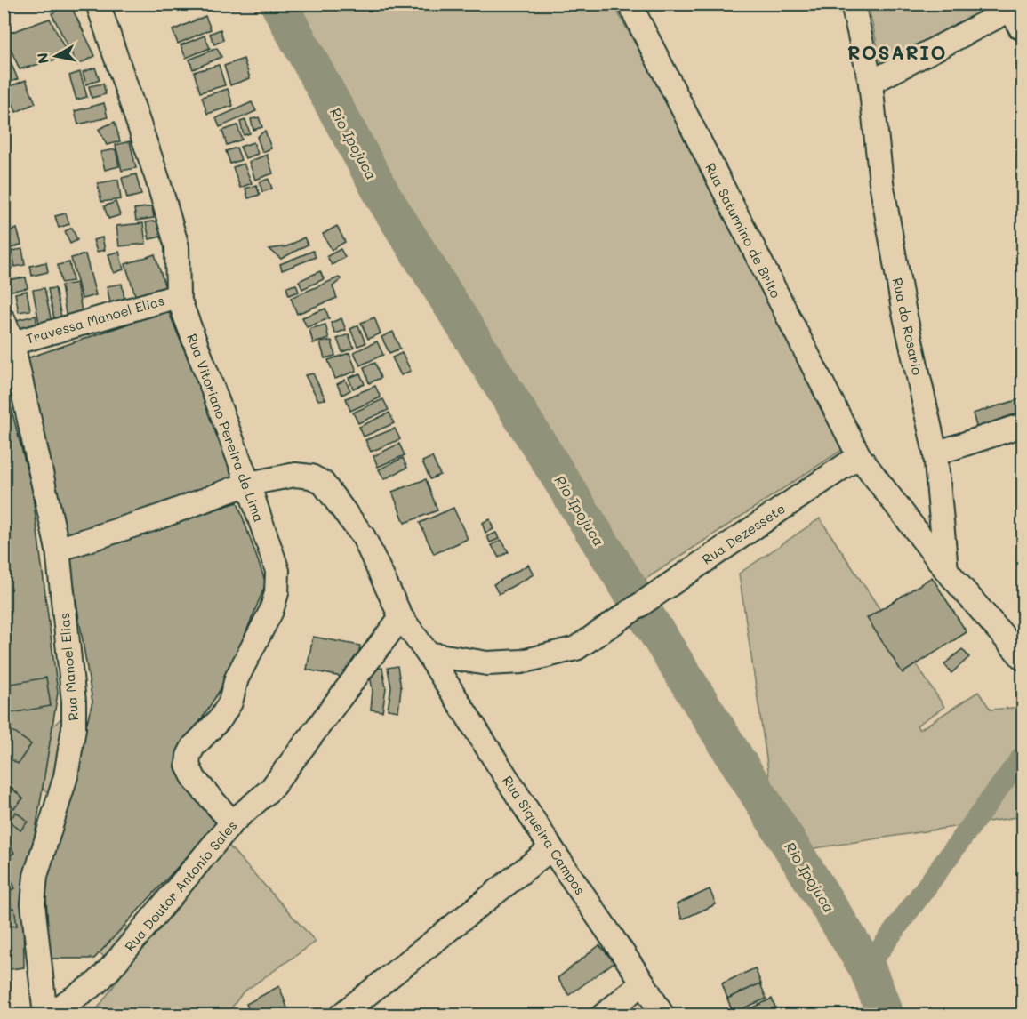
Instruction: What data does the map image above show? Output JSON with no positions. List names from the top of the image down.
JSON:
{
  "streets": {
    "street": [
      "Rua Saturnino de Brito",
      "Travessa Manoel Elias",
      "Rua do Rosario",
      "Rua Vitoriano Pereira de Lima",
      "Rua Dezessete",
      "Rua Manoel Elias",
      "Rua Siqueira Campos",
      "Rua Doutor Antonio Sales"
    ]
  },
  "crossings": [
    ["Rua Saturnino de Brito", "Rua Dezessete"],
    ["Travessa Manoel Elias", "Rua Vitoriano Pereira de Lima"],
    ["Travessa Manoel Elias", "Rua Manoel Elias"],
    ["Rua Vitoriano Pereira de Lima", "Rua Doutor Antonio Sales"],
    ["Rua Dezessete", "Rua Siqueira Campos"],
    ["Rua Manoel Elias", "Rua Doutor Antonio Sales"]
  ],
  "districts": ["ROSARIO"],
  "water": ["Rio Ipojuca"],
  "north": "left"
}
